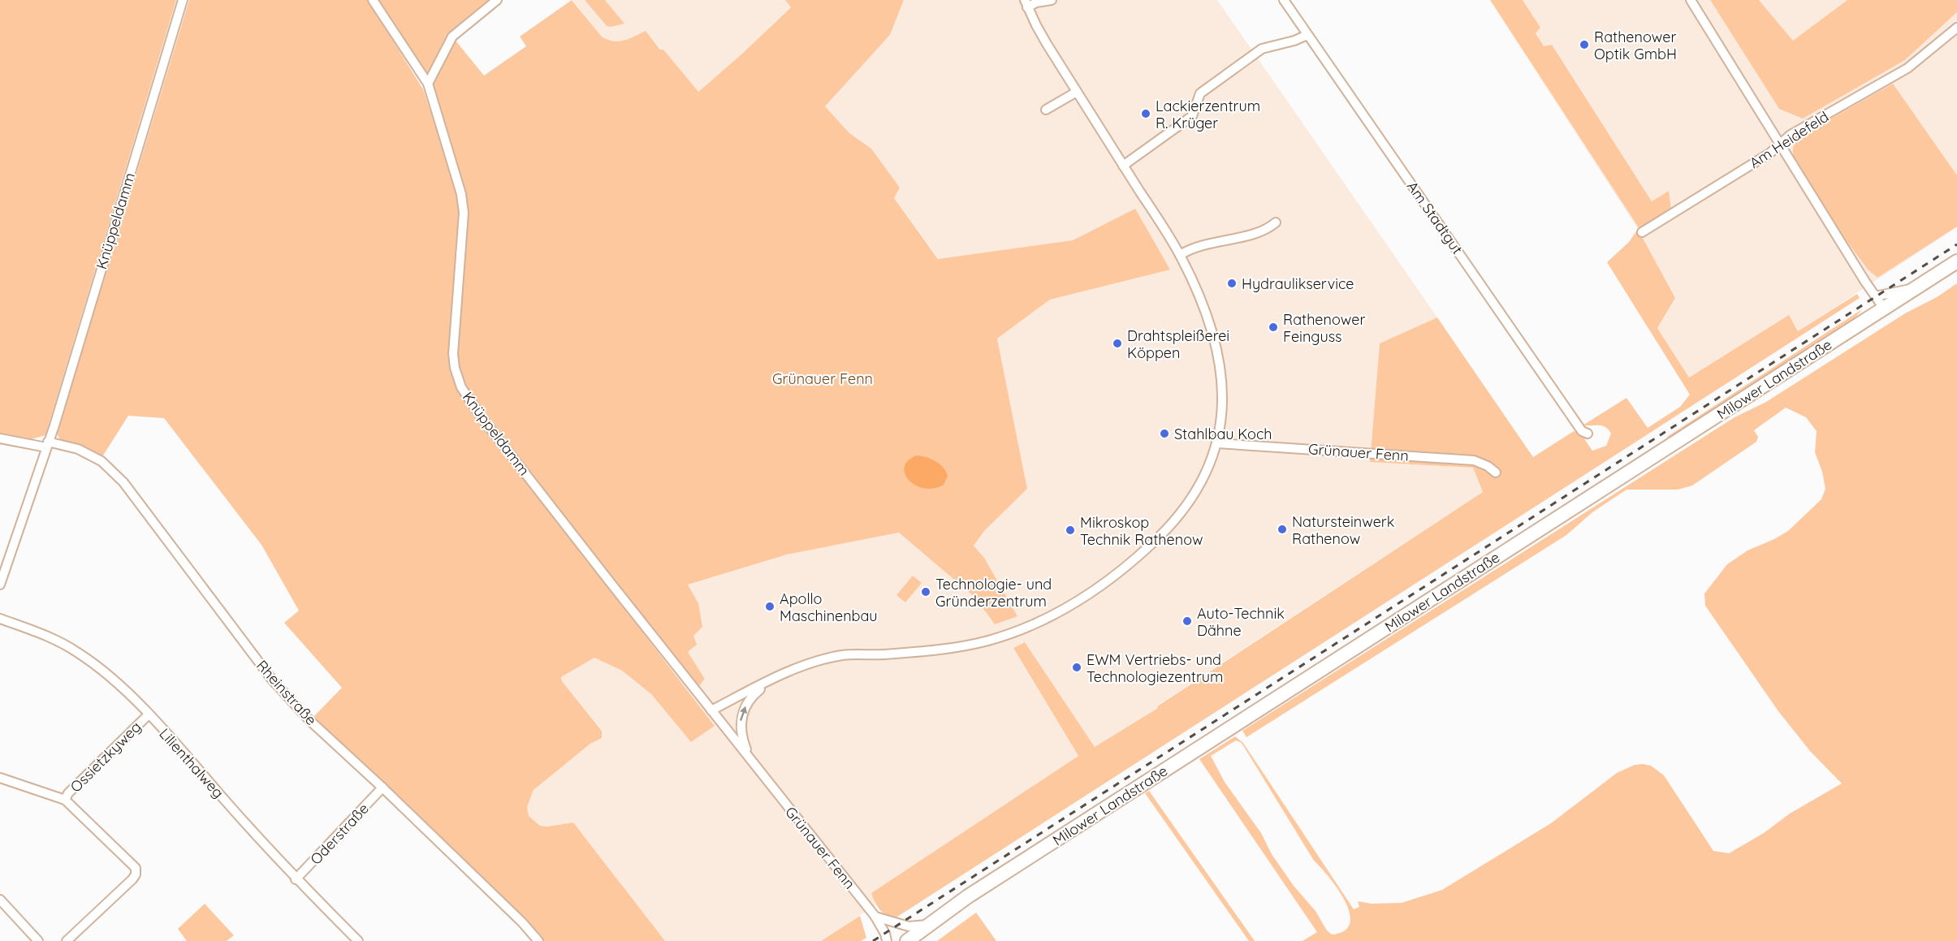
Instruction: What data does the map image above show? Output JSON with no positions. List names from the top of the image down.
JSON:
{
  "streets": {
    "main road": ["Milower Landstraße"],
    "street": [
      "Am Heidefeld",
      "Am Stadtgut",
      "Knüppeldamm",
      "Grünauer Fenn",
      "Rheinstraße",
      "Ossietzkyweg",
      "Lilienthalweg",
      "Oderstraße"
    ]
  },
  "crossings": [
    ["Knüppeldamm", "Grünauer Fenn"],
    ["Knüppeldamm", "Rheinstraße"],
    ["Rheinstraße", "Oderstraße"],
    ["Ossietzkyweg", "Lilienthalweg"],
    ["Lilienthalweg", "Oderstraße"]
  ],
  "parks": ["Grünauer Fenn"],
  "places": [
    "Rathenower Optik GmbH",
    "Lackierzentrum R. Krüger",
    "Hydraulikservice",
    "Rathenower Feinguss",
    "Drahtspleißerei Köppen",
    "Stahlbau Koch",
    "Natursteinwerk Rathenow",
    "Mikroskop Technik Rathenow",
    "Technologie- und Gründerzentrum",
    "Apollo Maschinenbau",
    "Auto-Technik Dähne",
    "EWM Vertriebs- und Technologiezentrum"
  ]
}
